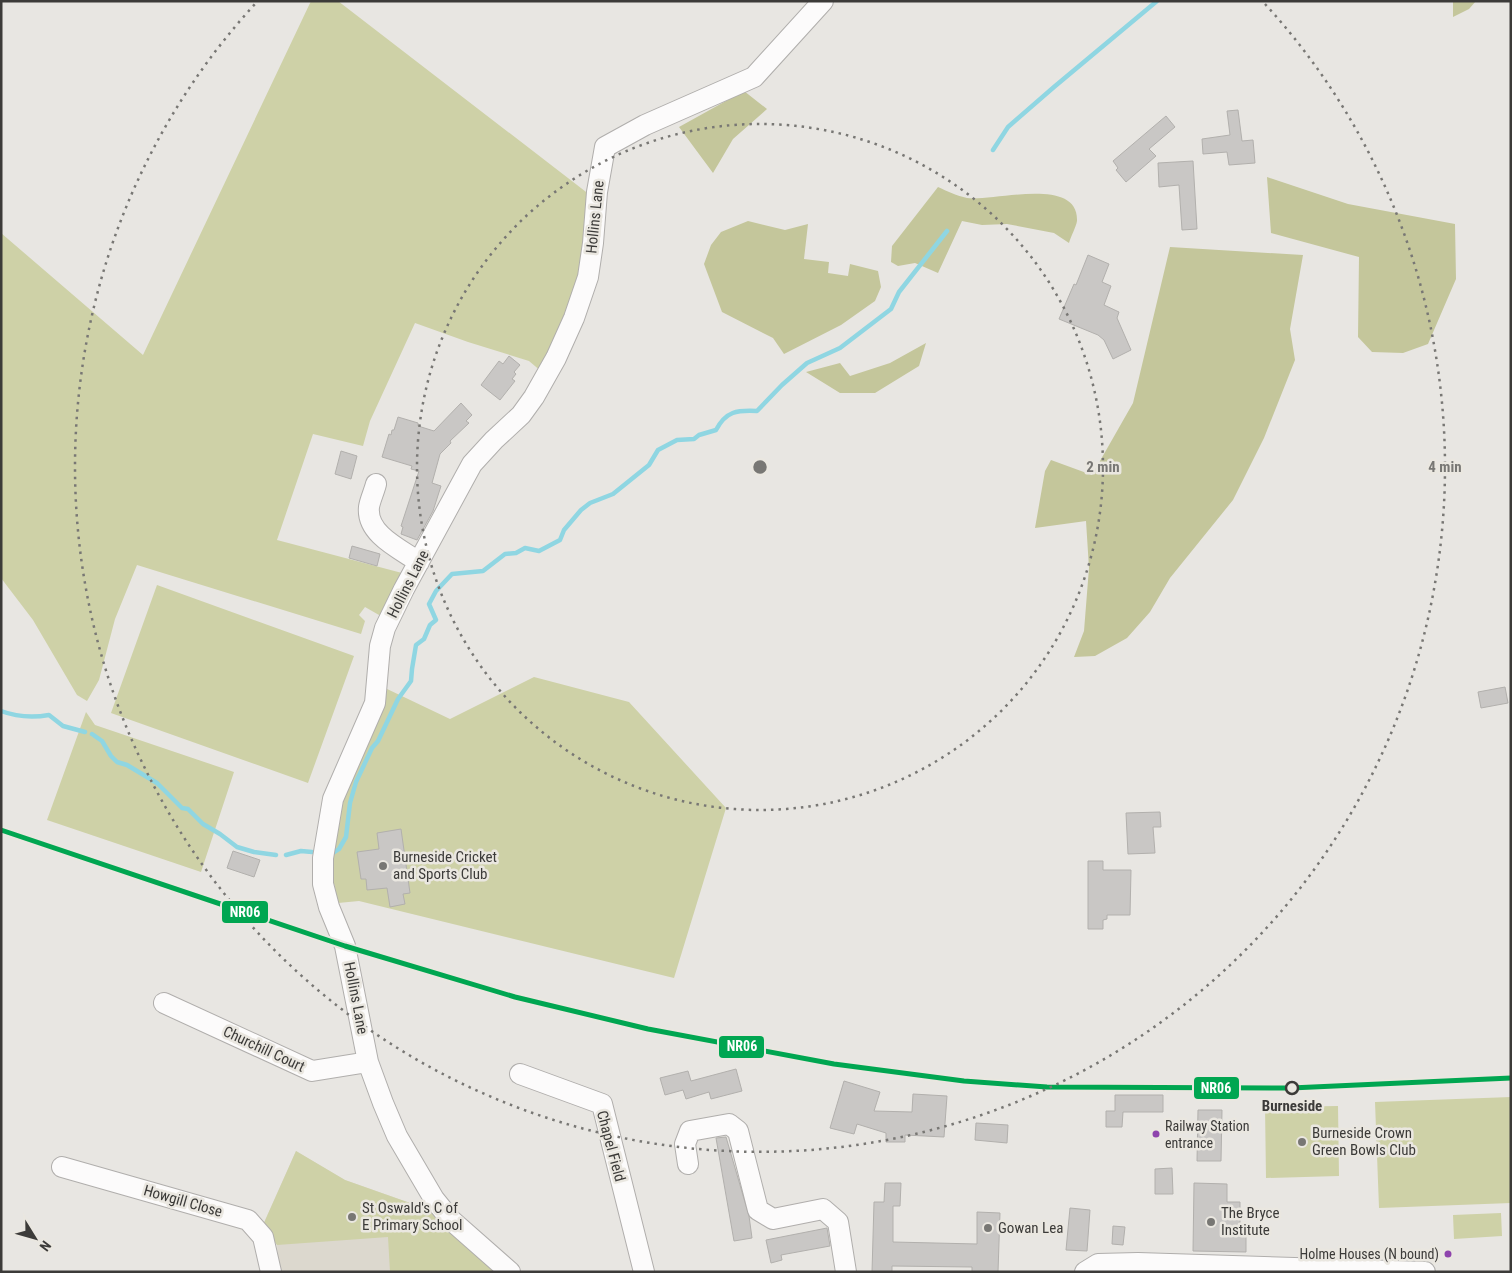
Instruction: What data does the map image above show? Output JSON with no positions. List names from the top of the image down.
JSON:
{
  "streets": {
    "street": [
      "Hollins Lane",
      "Churchill Court",
      "Chapel Field",
      "Howgill Close"
    ]
  },
  "crossings": [
    ["Hollins Lane", "Churchill Court"]
  ],
  "places": [
    "Burneside Cricket and Sports Club",
    "Burneside",
    "Railway Station entrance",
    "Burneside Crown Green Bowls Club",
    "St Oswald's C of E Primary School",
    "The Bryce Institute",
    "Gowan Lea",
    "Holme Houses (N bound)"
  ],
  "lines": ["transit line NR06"],
  "north": "bottom right",
  "rings": ["2 min", "4 min"]
}
